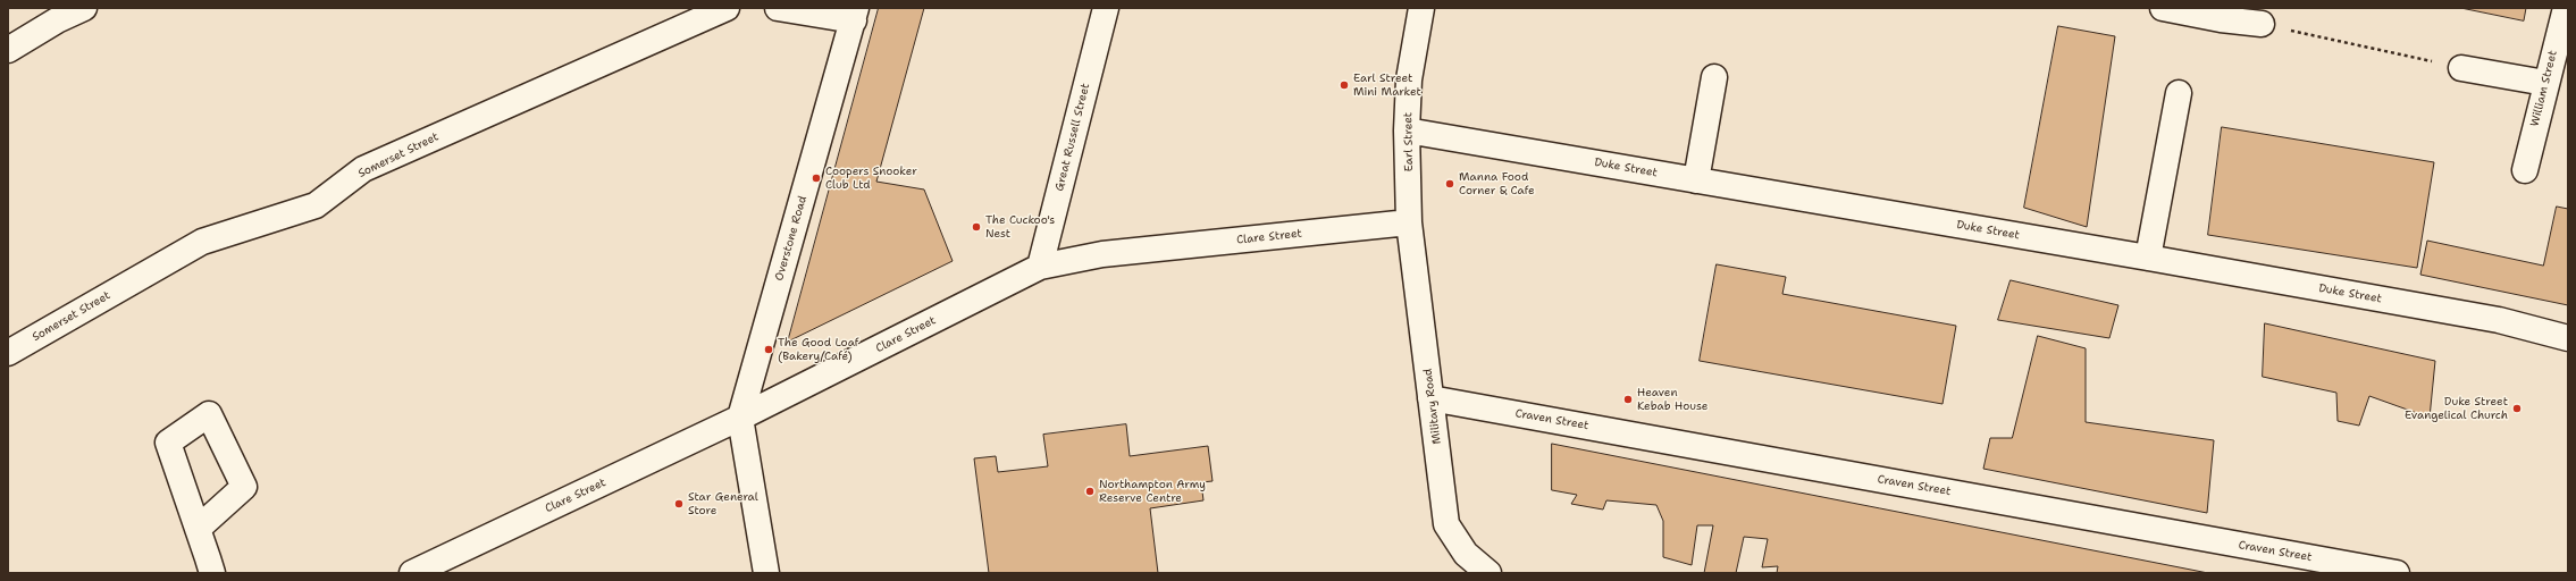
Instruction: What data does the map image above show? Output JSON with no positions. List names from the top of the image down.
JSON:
{
  "streets": {
    "street": [
      "William Street",
      "Great Russell Street",
      "Earl Street",
      "Somerset Street",
      "Duke Street",
      "Clare Street",
      "Overstone Road",
      "Military Road",
      "Craven Street"
    ]
  },
  "crossings": [
    ["Great Russell Street", "Clare Street"],
    ["Earl Street", "Duke Street"],
    ["Earl Street", "Clare Street"],
    ["Earl Street", "Military Road"],
    ["Clare Street", "Overstone Road"],
    ["Clare Street", "Military Road"],
    ["Military Road", "Craven Street"]
  ],
  "places": [
    "Earl Street Mini Market",
    "Coopers Snooker Club Ltd",
    "Manna Food Corner & Cafe",
    "The Cuckoo's Nest",
    "The Good Loaf (Bakery/Café)",
    "Heaven Kebab House",
    "Duke Street Evangelical Church",
    "Northampton Army Reserve Centre",
    "Star General Store"
  ]
}
